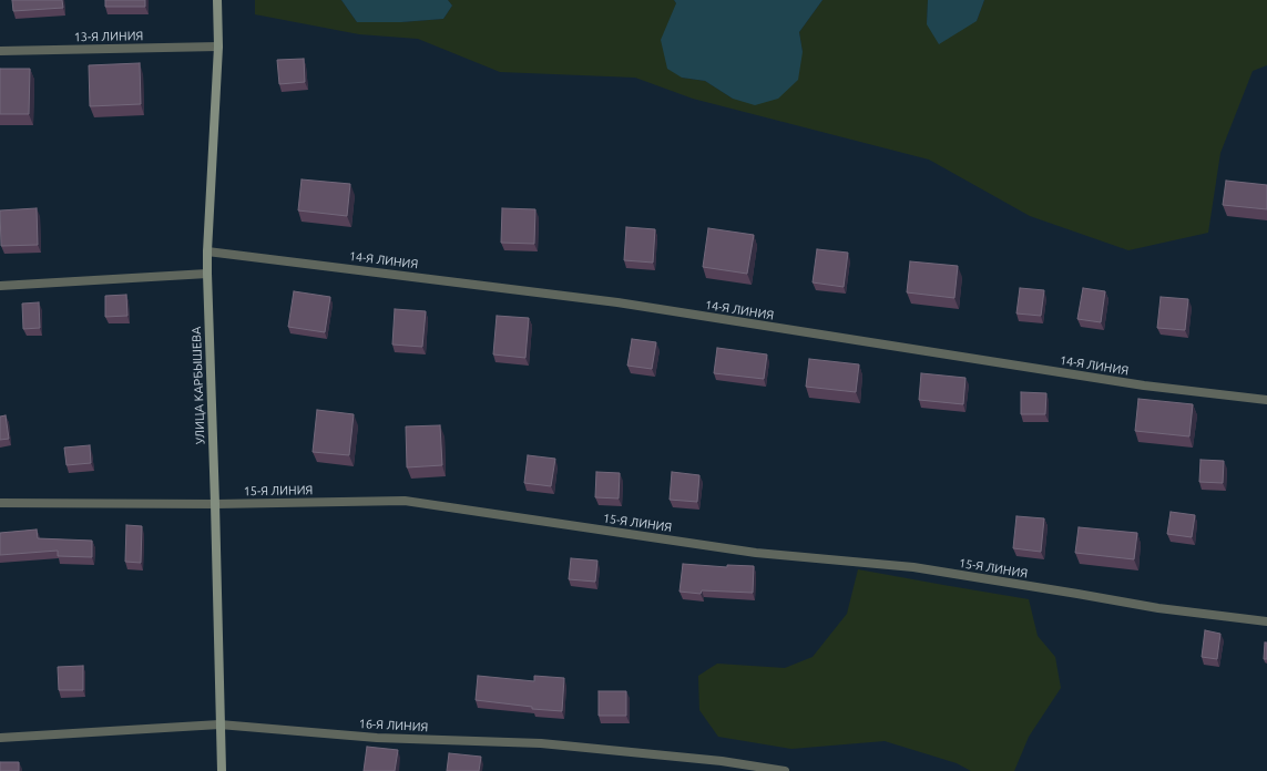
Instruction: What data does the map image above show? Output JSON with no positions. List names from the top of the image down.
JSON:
{
  "streets": {
    "main road": ["УЛИЦА КАРБЫШЕВА"],
    "street": [
      "13-Я ЛИНИЯ",
      "14-Я ЛИНИЯ",
      "15-Я ЛИНИЯ",
      "16-Я ЛИНИЯ"
    ]
  },
  "crossings": [
    ["13-Я ЛИНИЯ", "УЛИЦА КАРБЫШЕВА"],
    ["14-Я ЛИНИЯ", "УЛИЦА КАРБЫШЕВА"],
    ["УЛИЦА КАРБЫШЕВА", "15-Я ЛИНИЯ"],
    ["УЛИЦА КАРБЫШЕВА", "16-Я ЛИНИЯ"]
  ]
}
